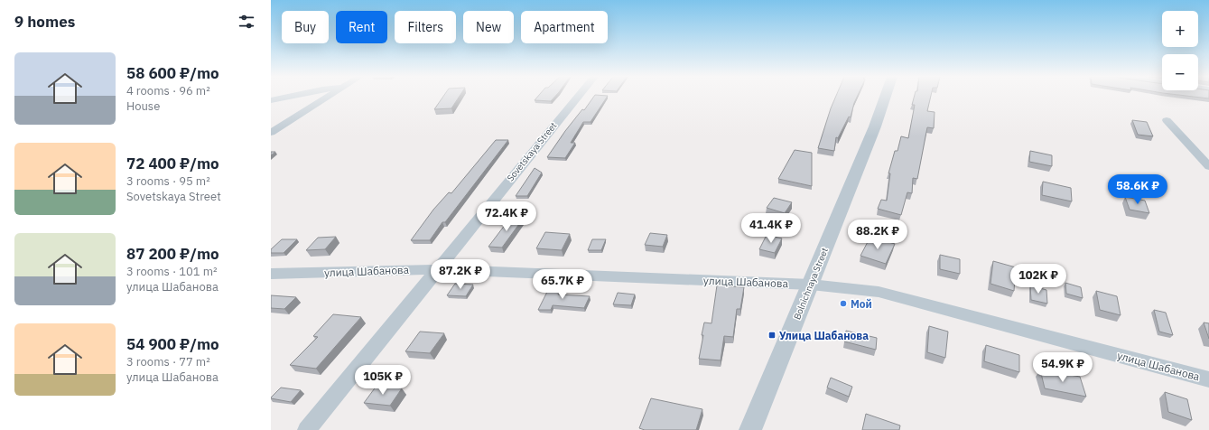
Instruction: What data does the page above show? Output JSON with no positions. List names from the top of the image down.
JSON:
{
  "streets": {
    "street": ["Sovetskaya Street", "улица Шабанова", "Bolnichnaya Street"]
  },
  "crossings": [
    ["Sovetskaya Street", "улица Шабанова"],
    ["улица Шабанова", "Bolnichnaya Street"]
  ],
  "places": {
    "other": ["Мой"],
    "transit": ["Улица Шабанова"]
  },
  "page": {
    "heading": "9 homes",
    "map_buttons": ["+", "−"],
    "chip": [
      "Buy",
      "Rent",
      "Filters",
      "New",
      "Apartment"
    ],
    "list": [
      {
        "name": "58 600 ₽/mo",
        "note": "4 rooms · 96 m² · House"
      },
      {
        "name": "72 400 ₽/mo",
        "note": "3 rooms · 95 m² · Sovetskaya Street"
      },
      {
        "name": "87 200 ₽/mo",
        "note": "3 rooms · 101 m² · улица Шабанова"
      },
      {
        "name": "54 900 ₽/mo",
        "note": "3 rooms · 77 m² · улица Шабанова"
      }
    ],
    "price": [
      "58.6K ₽",
      "72.4K ₽",
      "41.4K ₽",
      "88.2K ₽",
      "87.2K ₽",
      "102K ₽",
      "65.7K ₽",
      "54.9K ₽",
      "105K ₽"
    ]
  }
}
